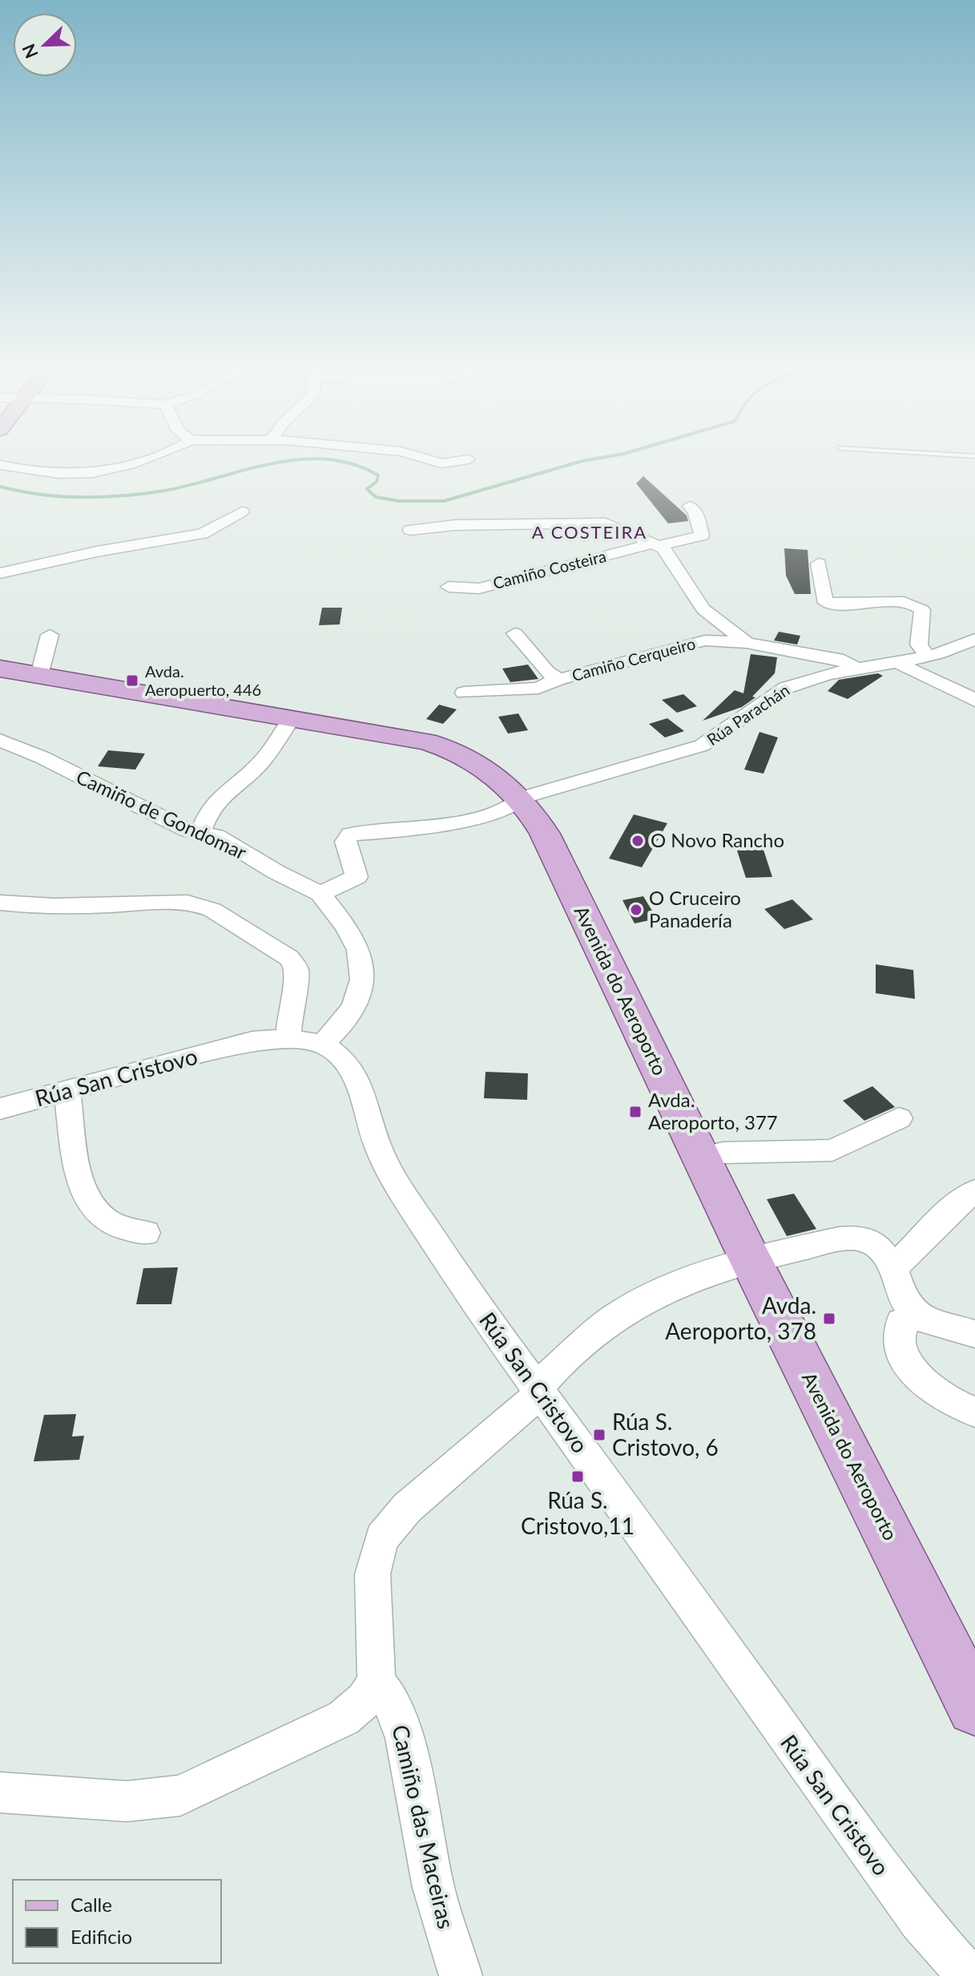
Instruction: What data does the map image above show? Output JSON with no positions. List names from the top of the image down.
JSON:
{
  "streets": {
    "main road": ["Avenida do Aeroporto"],
    "street": [
      "Camiño Costeira",
      "Camiño Cerqueiro",
      "Rúa Parachán",
      "Camiño de Gondomar",
      "Rúa San Cristovo",
      "Camiño das Maceiras"
    ]
  },
  "crossings": [
    ["Camiño Costeira", "Camiño Cerqueiro"],
    ["Camiño Costeira", "Rúa Parachán"],
    ["Rúa Parachán", "Avenida do Aeroporto"],
    ["Camiño de Gondomar", "Rúa San Cristovo"]
  ],
  "districts": ["A COSTEIRA"],
  "places": {
    "transit": [
      "Avda. Aeropuerto, 446",
      "Avda. Aeroporto, 377",
      "Avda. Aeroporto, 378",
      "Rúa S. Cristovo, 6",
      "Rúa S. Cristovo,11"
    ],
    "other": ["O Novo Rancho", "O Cruceiro Panadería"]
  },
  "legend": ["Calle", "Edificio"],
  "north": "bottom left"
}
